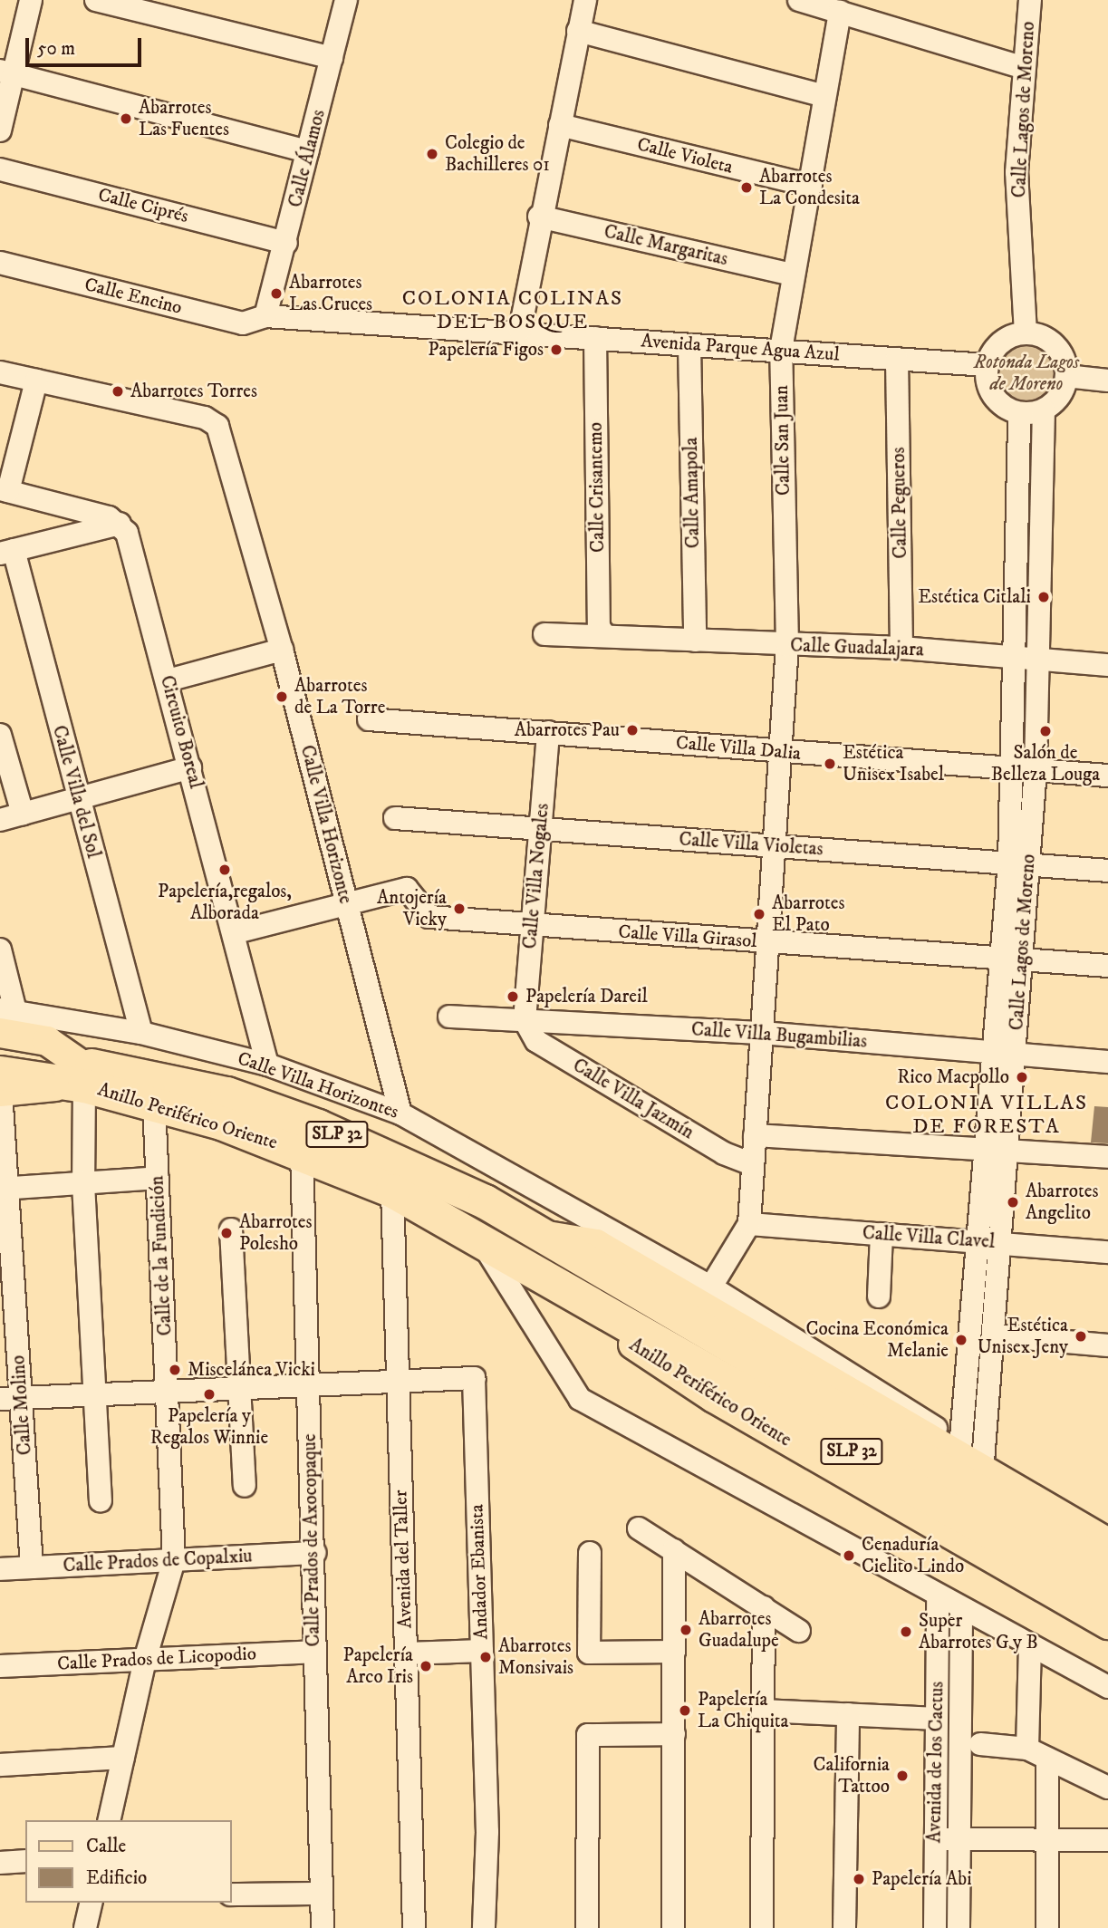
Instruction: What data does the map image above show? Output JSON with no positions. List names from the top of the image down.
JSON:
{
  "streets": {
    "highway": ["Anillo Periférico Oriente", "SLP 32"],
    "street": [
      "Calle Lagos de Moreno",
      "Calle Violeta",
      "Calle Álamos",
      "Calle Ciprés",
      "Calle Margaritas",
      "Calle Encino",
      "Avenida Parque Agua Azul",
      "Calle San Juan",
      "Calle Crisantemo",
      "Calle Amapola",
      "Calle Pegueros",
      "Calle Guadalajara",
      "Circuito Boreal",
      "Calle Villa Dalia",
      "Calle Villa del Sol",
      "Calle Villa Horizonte",
      "Calle Villa Violetas",
      "Calle Villa Nogales",
      "Calle Villa Girasol",
      "Calle Villa Bugambilias",
      "Calle Villa Horizontes",
      "Calle Villa Jazmín",
      "Calle Villa Clavel",
      "Calle de la Fundición",
      "Calle Molino",
      "Calle Prados de Axocopaque",
      "Avenida del Taller",
      "Calle Prados de Copalxiu",
      "Andador Ebanista",
      "Calle Prados de Licopodio",
      "Avenida de los Cactus"
    ]
  },
  "crossings": [
    ["Calle Lagos de Moreno", "Avenida Parque Agua Azul"],
    ["Calle Lagos de Moreno", "Calle Guadalajara"],
    ["Calle Lagos de Moreno", "Calle Villa Dalia"],
    ["Calle Lagos de Moreno", "Calle Villa Violetas"],
    ["Calle Lagos de Moreno", "Calle Villa Girasol"],
    ["Calle Lagos de Moreno", "Calle Villa Bugambilias"],
    ["Calle Lagos de Moreno", "Calle Villa Horizontes"],
    ["Calle Lagos de Moreno", "Anillo Periférico Oriente"],
    ["Calle Lagos de Moreno", "Calle Villa Clavel"],
    ["Calle Violeta", "Calle San Juan"],
    ["Calle Álamos", "Calle Ciprés"],
    ["Calle Álamos", "Calle Encino"],
    ["Calle Álamos", "Avenida Parque Agua Azul"],
    ["Calle Margaritas", "Calle San Juan"],
    ["Calle Encino", "Avenida Parque Agua Azul"],
    ["Avenida Parque Agua Azul", "Calle San Juan"],
    ["Avenida Parque Agua Azul", "Calle Crisantemo"],
    ["Avenida Parque Agua Azul", "Calle Amapola"],
    ["Avenida Parque Agua Azul", "Calle Pegueros"],
    ["Calle San Juan", "Calle Guadalajara"],
    ["Calle San Juan", "Calle Villa Dalia"],
    ["Calle San Juan", "Calle Villa Violetas"],
    ["Calle San Juan", "Calle Villa Girasol"],
    ["Calle San Juan", "Calle Villa Bugambilias"],
    ["Calle San Juan", "Calle Villa Jazmín"],
    ["Calle San Juan", "Calle Villa Clavel"],
    ["Calle Crisantemo", "Calle Guadalajara"],
    ["Calle Amapola", "Calle Guadalajara"],
    ["Calle Pegueros", "Calle Guadalajara"],
    ["Circuito Boreal", "Calle Villa Horizontes"],
    ["Calle Villa Dalia", "Calle Villa Nogales"],
    ["Calle Villa del Sol", "Calle Villa Horizontes"],
    ["Calle Villa Horizonte", "Calle Villa Girasol"],
    ["Calle Villa Horizonte", "Calle Villa Horizontes"],
    ["Calle Villa Violetas", "Calle Villa Nogales"],
    ["Calle Villa Nogales", "Calle Villa Girasol"],
    ["Calle Villa Nogales", "Calle Villa Bugambilias"],
    ["Calle Villa Nogales", "Calle Villa Jazmín"],
    ["Calle Villa Bugambilias", "Calle Villa Jazmín"],
    ["Calle Villa Horizontes", "Anillo Periférico Oriente"],
    ["Anillo Periférico Oriente", "Calle de la Fundición"],
    ["Anillo Periférico Oriente", "Calle Molino"],
    ["Anillo Periférico Oriente", "Calle Prados de Axocopaque"],
    ["Anillo Periférico Oriente", "Avenida del Taller"],
    ["Anillo Periférico Oriente", "Avenida de los Cactus"],
    ["Calle de la Fundición", "Calle Prados de Copalxiu"],
    ["Calle de la Fundición", "Calle Prados de Licopodio"],
    ["Calle Molino", "Calle Prados de Copalxiu"],
    ["Calle Prados de Axocopaque", "Calle Prados de Copalxiu"],
    ["Calle Prados de Axocopaque", "Calle Prados de Licopodio"],
    ["Avenida del Taller", "Andador Ebanista"]
  ],
  "districts": ["COLONIA COLINAS DEL BOSQUE", "COLONIA VILLAS DE FORESTA"],
  "parks": ["Rotonda Lagos de Moreno"],
  "places": [
    "Abarrotes Las Fuentes",
    "Colegio de Bachilleres 01",
    "Abarrotes La Condesita",
    "Abarrotes Las Cruces",
    "Papelería Figos",
    "Abarrotes Torres",
    "Estética Citlali",
    "Abarrotes de La Torre",
    "Abarrotes Pau",
    "Salón de Belleza Louga",
    "Estética Unisex Isabel",
    "Papelería,regalos, Alborada",
    "Antojería Vicky",
    "Abarrotes El Pato",
    "Papelería Dareil",
    "Rico Macpollo",
    "Abarrotes Angelito",
    "Abarrotes Polesho",
    "Estética Unisex Jeny",
    "Cocina Económica Melanie",
    "Miscelánea Vicki",
    "Papelería y Regalos Winnie",
    "Cenaduría Cielito Lindo",
    "Abarrotes Guadalupe",
    "Super Abarrotes G y B",
    "Abarrotes Monsivais",
    "Papelería Arco Iris",
    "Papelería La Chiquita",
    "California Tattoo",
    "Papelería Abi"
  ],
  "legend": ["Calle", "Edificio"],
  "scale_bar": "50 m"
}
